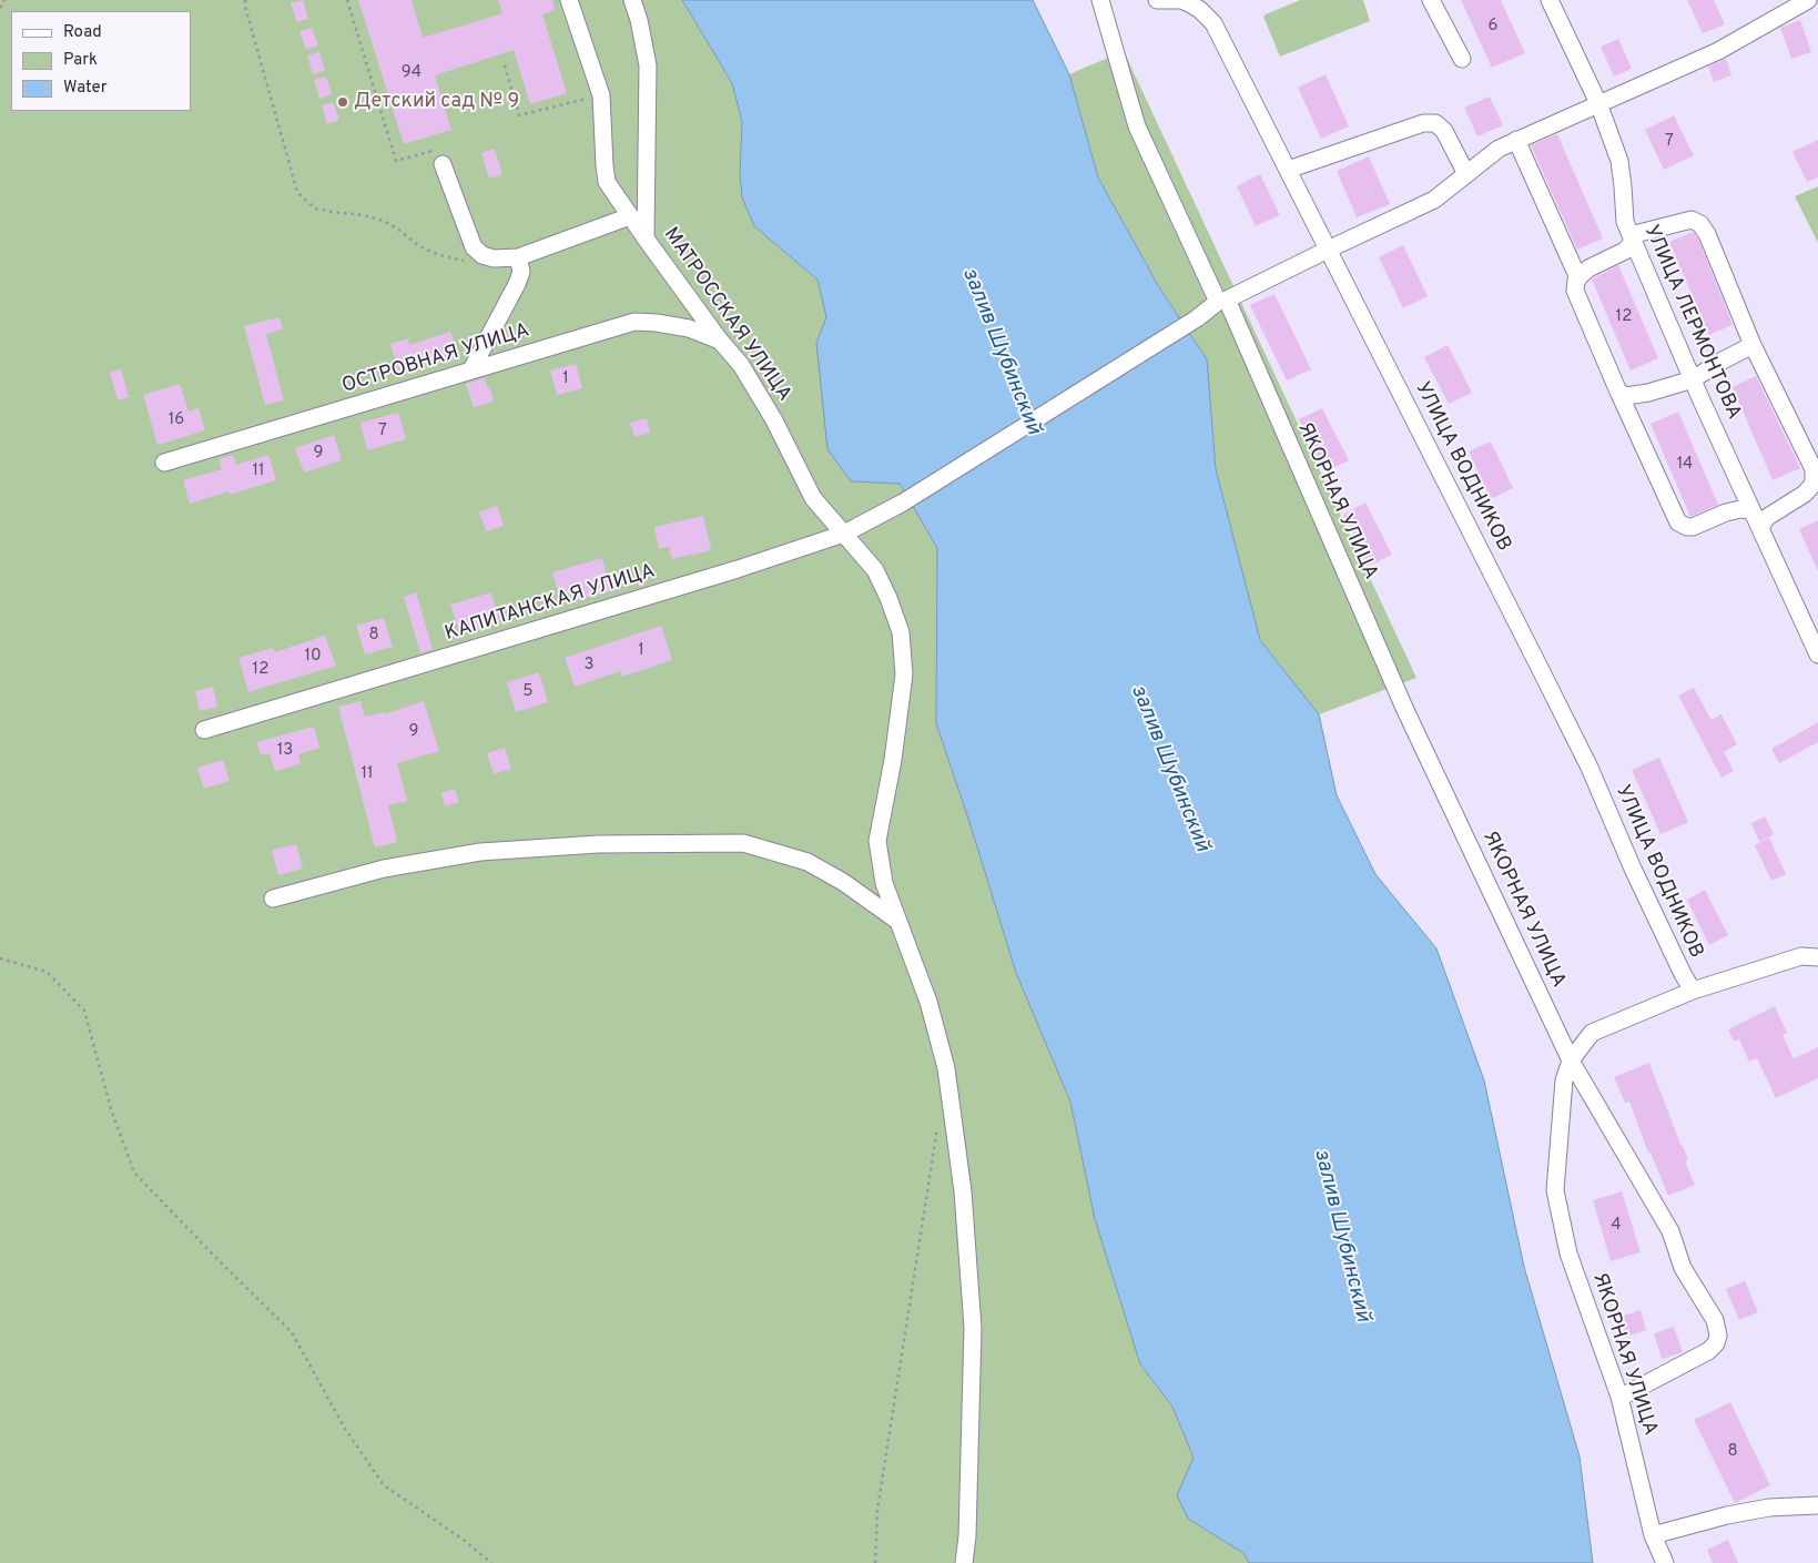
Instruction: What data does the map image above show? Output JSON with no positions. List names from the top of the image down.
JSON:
{
  "streets": {
    "street": [
      "МАТРОССКАЯ УЛИЦА",
      "УЛИЦА ЛЕРМОНТОВА",
      "ОСТРОВНАЯ УЛИЦА",
      "УЛИЦА ВОДНИКОВ",
      "ЯКОРНАЯ УЛИЦА",
      "КАПИТАНСКАЯ УЛИЦА"
    ]
  },
  "crossings": [
    ["МАТРОССКАЯ УЛИЦА", "ОСТРОВНАЯ УЛИЦА"],
    ["МАТРОССКАЯ УЛИЦА", "КАПИТАНСКАЯ УЛИЦА"],
    ["УЛИЦА ЛЕРМОНТОВА", "КАПИТАНСКАЯ УЛИЦА"],
    ["УЛИЦА ВОДНИКОВ", "КАПИТАНСКАЯ УЛИЦА"],
    ["ЯКОРНАЯ УЛИЦА", "КАПИТАНСКАЯ УЛИЦА"]
  ],
  "water": ["залив Шубинский"],
  "places": ["Детский сад № 9"],
  "house_numbers": [
    "6",
    "94",
    "7",
    "12",
    "1",
    "16",
    "7",
    "9",
    "14",
    "11",
    "8",
    "1",
    "10",
    "3",
    "12",
    "5",
    "9",
    "13",
    "11",
    "4",
    "8"
  ],
  "legend": ["Road", "Park", "Water"]
}
